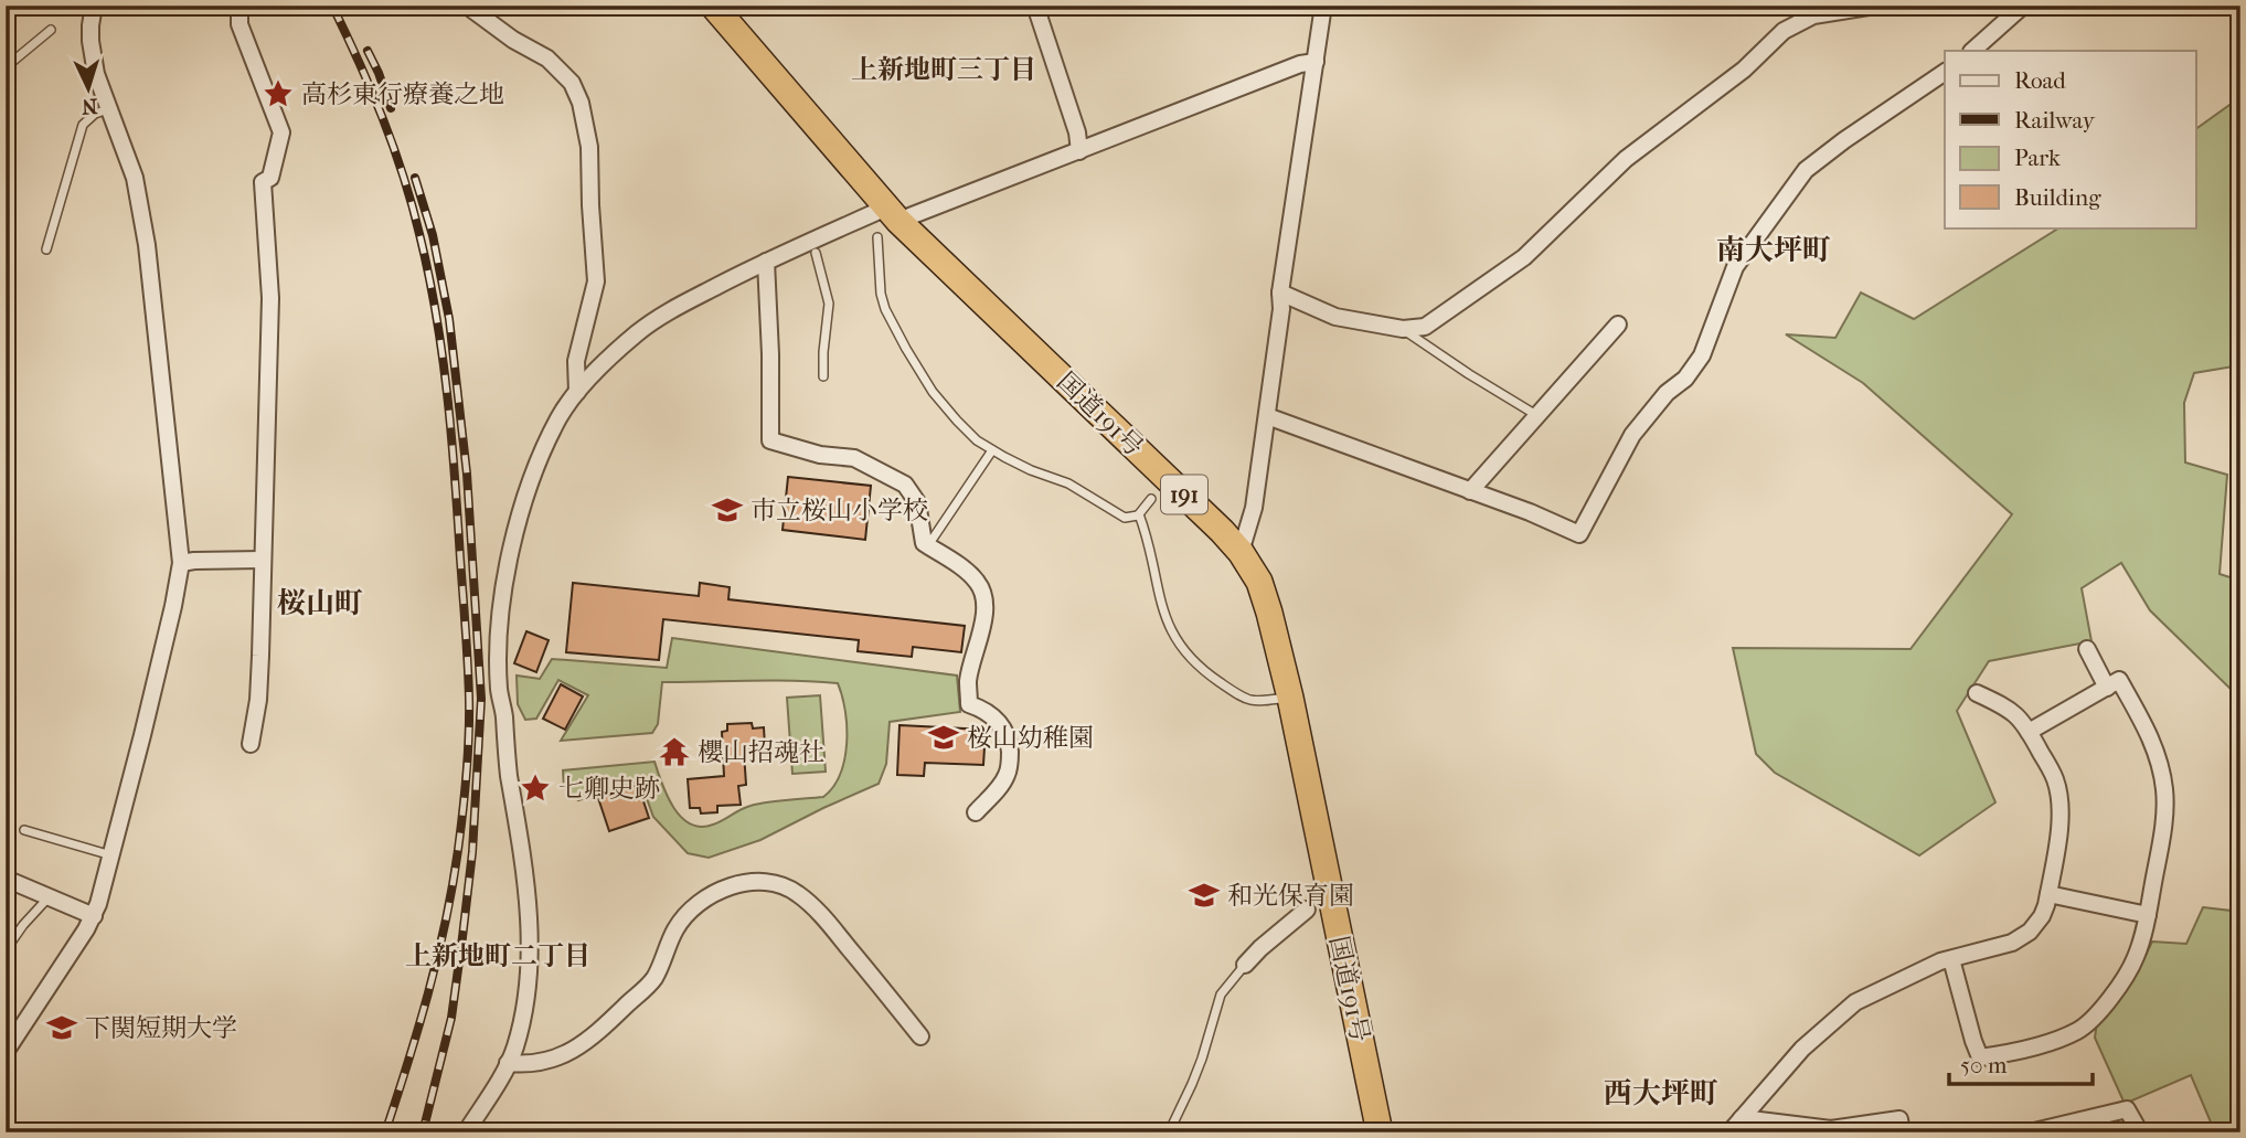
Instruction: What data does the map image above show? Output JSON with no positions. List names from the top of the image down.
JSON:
{
  "streets": {
    "highway": ["国道191号", "191"]
  },
  "districts": [
    "上新地町三丁目",
    "南大坪町",
    "桜山町",
    "上新地町二丁目",
    "西大坪町"
  ],
  "places": {
    "place": ["高杉東行療養之地", "七卿史跡"],
    "school or university": [
      "市立桜山小学校",
      "桜山幼稚園",
      "和光保育園",
      "下関短期大学"
    ],
    "temple": ["櫻山招魂社"]
  },
  "legend": [
    "Road",
    "Railway",
    "Park",
    "Building"
  ],
  "scale_bar": "50 m",
  "north": "bottom"
}
